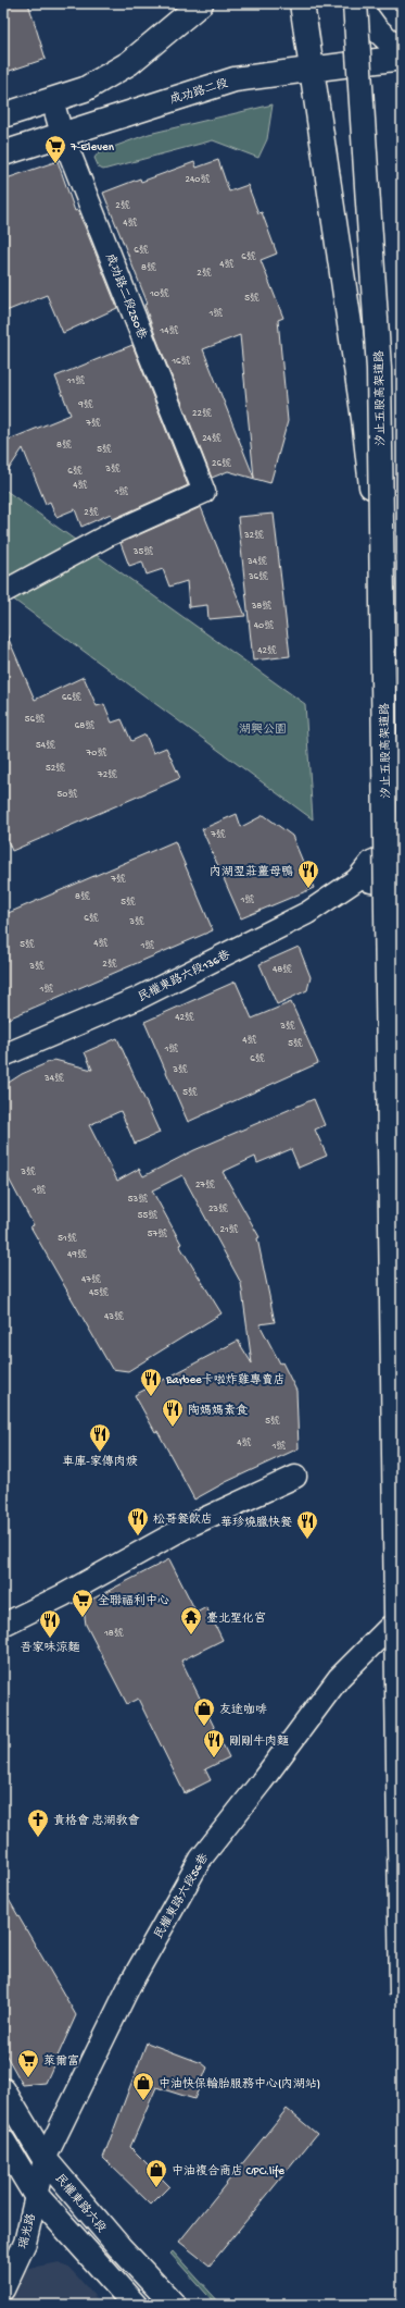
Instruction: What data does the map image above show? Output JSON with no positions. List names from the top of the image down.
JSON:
{
  "streets": {
    "main road": ["成功路二段", "汐止五股高架道路", "民權東路六段"],
    "street": [
      "成功路二段250巷",
      "民權東路六段136巷",
      "民權東路六段56巷",
      "瑞光路"
    ]
  },
  "crossings": [
    ["成功路二段", "成功路二段250巷"],
    ["民權東路六段56巷", "民權東路六段"],
    ["民權東路六段56巷", "瑞光路"]
  ],
  "parks": ["湖興公園"],
  "places": {
    "supermarket": ["7-Eleven", "全聯福利中心", "萊爾富"],
    "restaurant": [
      "內湖翌莊薑母鴨",
      "Barbee卡啦炸雞專賣店",
      "陶媽媽素食",
      "車庫-家傳肉焿",
      "松哥餐飲店",
      "華珍燒臘快餐",
      "吾家味涼麵",
      "剛剛牛肉麵"
    ],
    "temple": ["臺北聖化宮"],
    "shop": ["友途咖啡", "中油快保輪胎服務中心(內湖站)", "中油複合商店 CPC.life"],
    "church": ["貴格會 忠湖教會"]
  },
  "house_numbers": [
    "240號",
    "2號",
    "4號",
    "6號",
    "6號",
    "4號",
    "8號",
    "2號",
    "10號",
    "5號",
    "1號",
    "14號",
    "16號",
    "11號",
    "9號",
    "22號",
    "7號",
    "24號",
    "8號",
    "5號",
    "26號",
    "3號",
    "6號",
    "4號",
    "1號",
    "2號",
    "32號",
    "35號",
    "34號",
    "36號",
    "38號",
    "40號",
    "42號",
    "66號",
    "56號",
    "68號",
    "54號",
    "70號",
    "52號",
    "72號",
    "50號",
    "7號",
    "7號",
    "8號",
    "1號",
    "5號",
    "6號",
    "3號",
    "4號",
    "5號",
    "1號",
    "2號",
    "3號",
    "48號",
    "1號",
    "42號",
    "3號",
    "4號",
    "5號",
    "1號",
    "6號",
    "3號",
    "34號",
    "5號",
    "3號",
    "27號",
    "1號",
    "53號",
    "23號",
    "55號",
    "21號",
    "57號",
    "51號",
    "49號",
    "47號",
    "45號",
    "43號",
    "5號",
    "4號",
    "1號",
    "18號"
  ]
}
